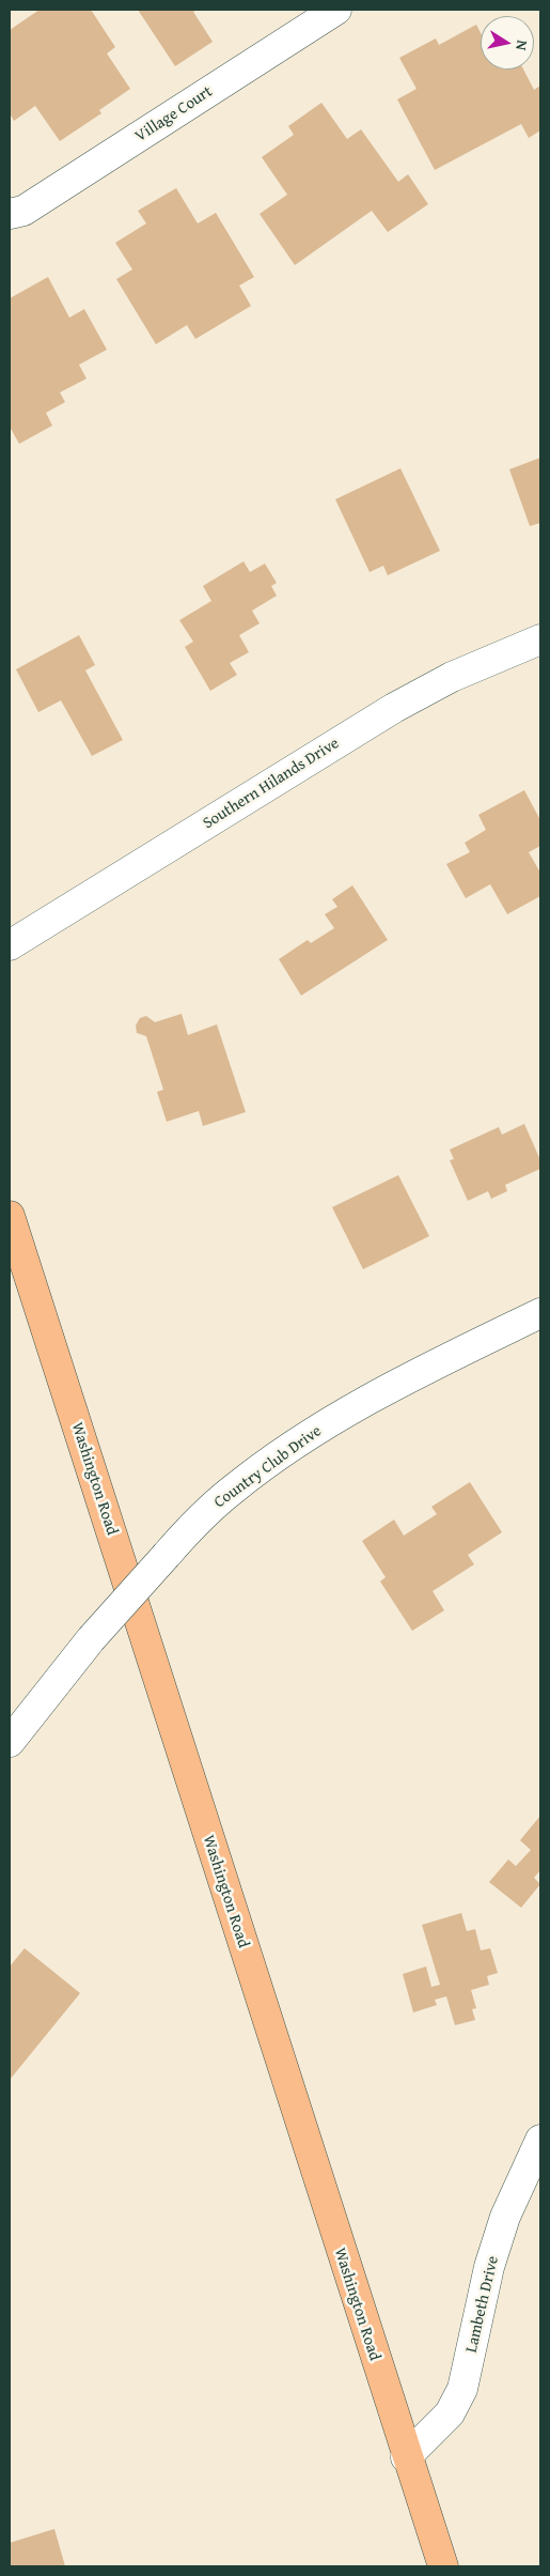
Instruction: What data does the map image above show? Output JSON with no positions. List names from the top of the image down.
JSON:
{
  "streets": {
    "main road": ["Washington Road"],
    "street": [
      "Village Court",
      "Southern Hilands Drive",
      "Country Club Drive",
      "Lambeth Drive"
    ]
  },
  "crossings": [
    ["Washington Road", "Lambeth Drive"]
  ],
  "north": "right"
}
